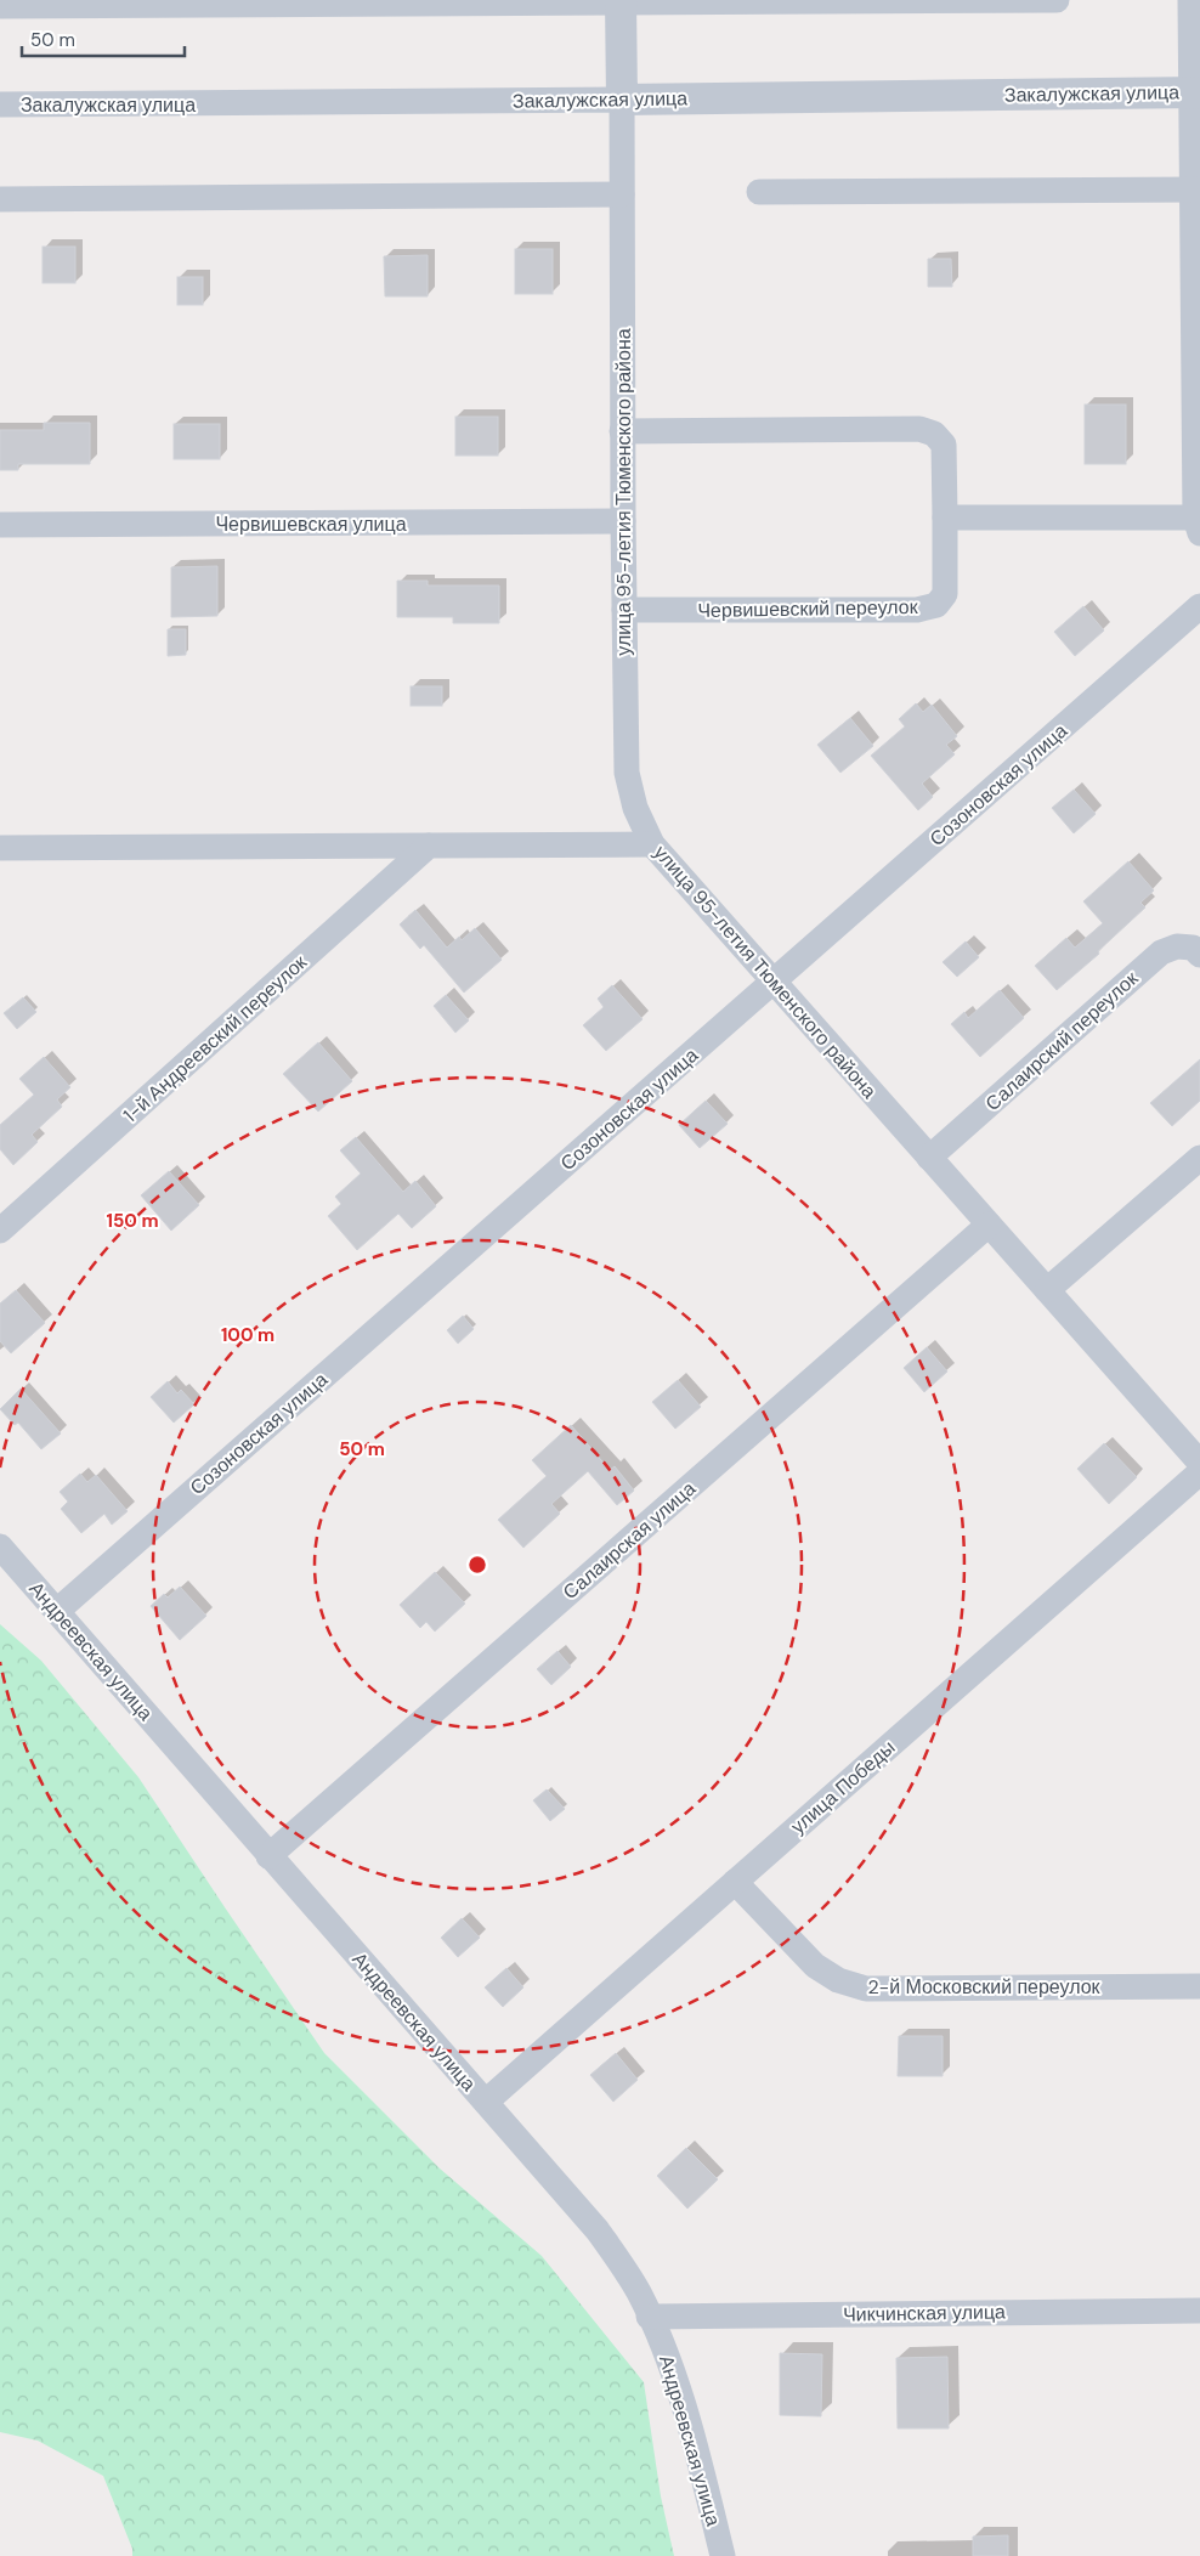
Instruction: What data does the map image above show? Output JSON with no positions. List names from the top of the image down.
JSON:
{
  "streets": {
    "street": [
      "Закалужская улица",
      "улица 95-летия Тюменского района",
      "Червишевская улица",
      "Червишевский переулок",
      "Созоновская улица",
      "1-й Андреевский переулок",
      "Салаирский переулок",
      "Салаирская улица",
      "Андреевская улица",
      "улица Победы",
      "2-й Московский переулок",
      "Чикчинская улица"
    ]
  },
  "crossings": [
    ["Закалужская улица", "улица 95-летия Тюменского района"],
    ["улица 95-летия Тюменского района", "Червишевская улица"],
    ["улица 95-летия Тюменского района", "Червишевский переулок"],
    ["улица 95-летия Тюменского района", "Созоновская улица"],
    ["улица 95-летия Тюменского района", "Салаирский переулок"],
    ["улица 95-летия Тюменского района", "Салаирская улица"],
    ["Созоновская улица", "Андреевская улица"],
    ["Салаирская улица", "Андреевская улица"],
    ["Андреевская улица", "улица Победы"],
    ["Андреевская улица", "Чикчинская улица"],
    ["улица Победы", "2-й Московский переулок"]
  ],
  "scale_bar": "50 m",
  "rings": ["150 m", "100 m", "50 m"]
}
